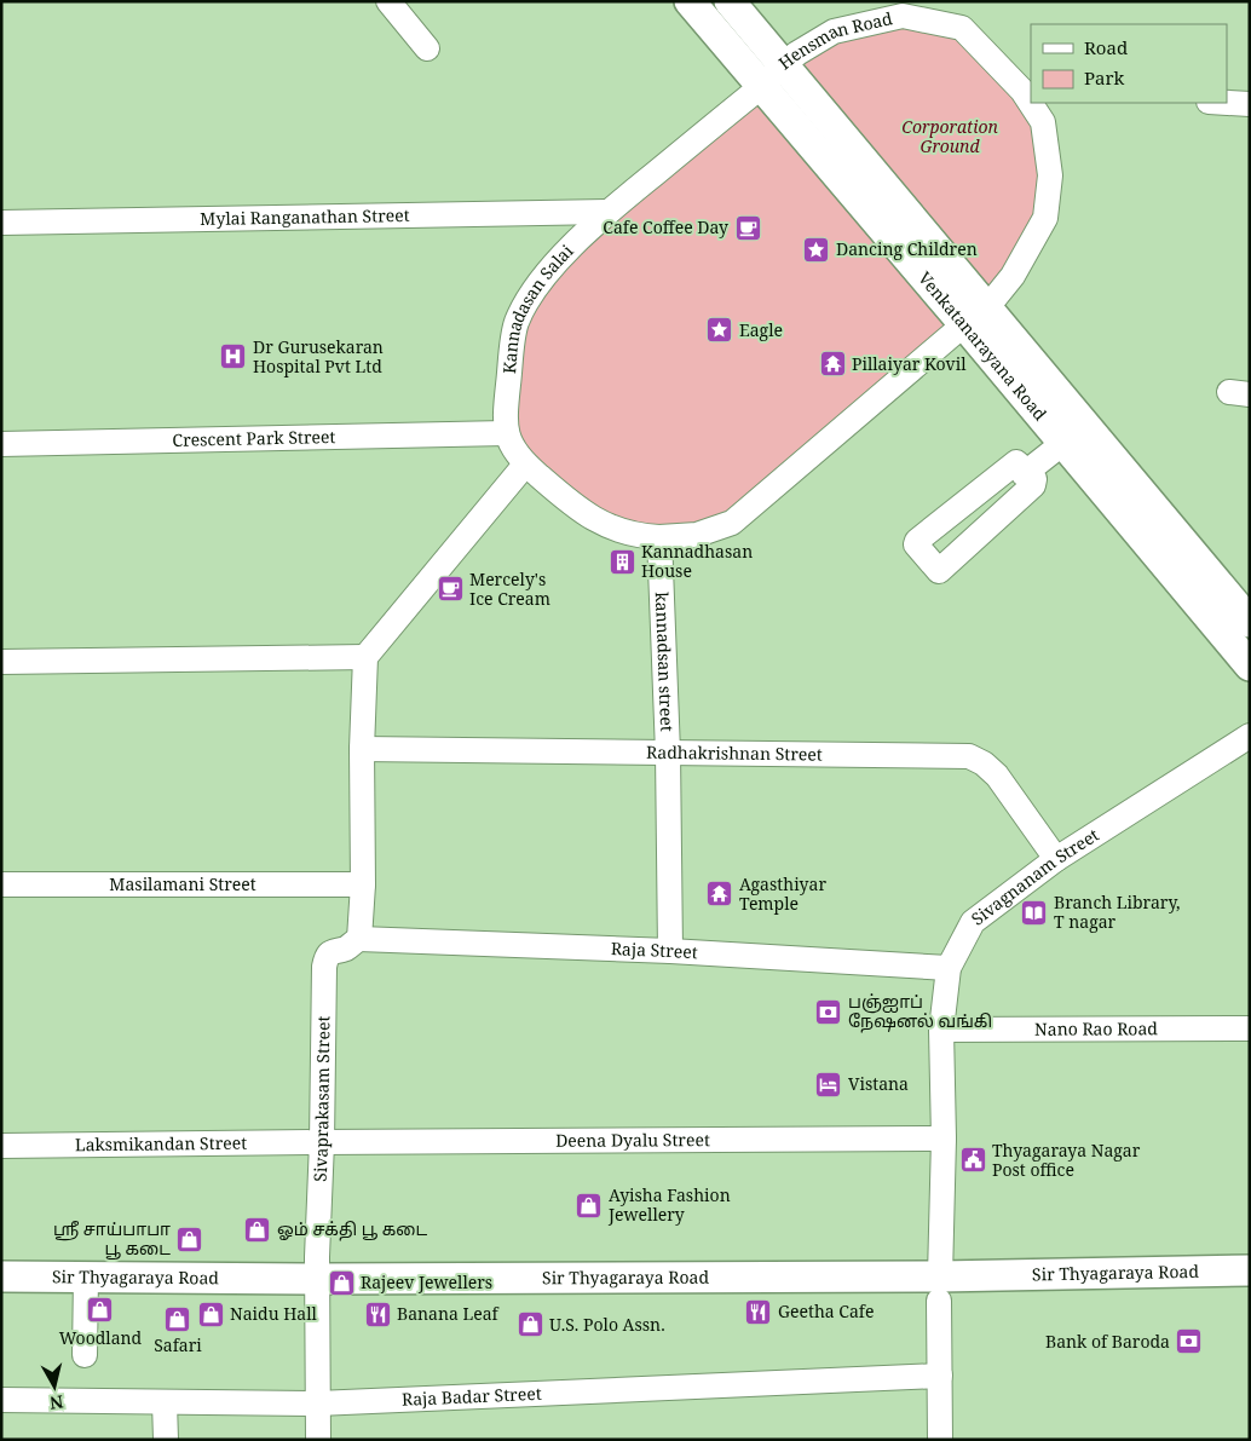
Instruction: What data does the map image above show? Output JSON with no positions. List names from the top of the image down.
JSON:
{
  "streets": {
    "main road": ["Venkatanarayana Road", "Sir Thyagaraya Road"],
    "street": [
      "Hensman Road",
      "Mylai Ranganathan Street",
      "Kannadasan Salai",
      "Crescent Park Street",
      "kannadsan street",
      "Radhakrishnan Street",
      "Sivagnanam Street",
      "Masilamani Street",
      "Raja Street",
      "Nano Rao Road",
      "Sivaprakasam Street",
      "Deena Dyalu Street",
      "Laksmikandan Street",
      "Raja Badar Street"
    ]
  },
  "crossings": [
    ["Hensman Road", "Kannadasan Salai"],
    ["Hensman Road", "Venkatanarayana Road"],
    ["Mylai Ranganathan Street", "Kannadasan Salai"],
    ["Kannadasan Salai", "Venkatanarayana Road"],
    ["Kannadasan Salai", "Crescent Park Street"],
    ["kannadsan street", "Radhakrishnan Street"],
    ["kannadsan street", "Raja Street"],
    ["Radhakrishnan Street", "Sivagnanam Street"],
    ["Sivagnanam Street", "Raja Street"],
    ["Sivagnanam Street", "Nano Rao Road"],
    ["Sivagnanam Street", "Deena Dyalu Street"],
    ["Sivagnanam Street", "Sir Thyagaraya Road"],
    ["Sivagnanam Street", "Raja Badar Street"],
    ["Raja Street", "Sivaprakasam Street"],
    ["Sivaprakasam Street", "Deena Dyalu Street"],
    ["Sivaprakasam Street", "Laksmikandan Street"],
    ["Sivaprakasam Street", "Sir Thyagaraya Road"],
    ["Sivaprakasam Street", "Raja Badar Street"],
    ["Deena Dyalu Street", "Laksmikandan Street"]
  ],
  "parks": ["Corporation Ground"],
  "places": {
    "cafe": ["Cafe Coffee Day", "Mercely's Ice Cream"],
    "place": ["Dancing Children", "Eagle"],
    "hospital": ["Dr Gurusekaran Hospital Pvt Ltd"],
    "temple": ["Pillaiyar Kovil", "Agasthiyar Temple"],
    "building": ["Kannadhasan House"],
    "library": ["Branch Library, T nagar"],
    "bank": ["பஞ்ஐாப் நேஷனல் வங்கி", "Bank of Baroda"],
    "hotel": ["Vistana"],
    "public building": ["Thyagaraya Nagar Post office"],
    "shop": [
      "Ayisha Fashion Jewellery",
      "ஓம் சக்தி பூ கடை",
      "ஶ்ரீ சாய்பாபா பூ கடை",
      "Rajeev Jewellers",
      "Woodland",
      "Naidu Hall",
      "Safari",
      "U.S. Polo Assn."
    ],
    "restaurant": ["Geetha Cafe", "Banana Leaf"]
  },
  "legend": ["Road", "Park"],
  "north": "bottom"
}
